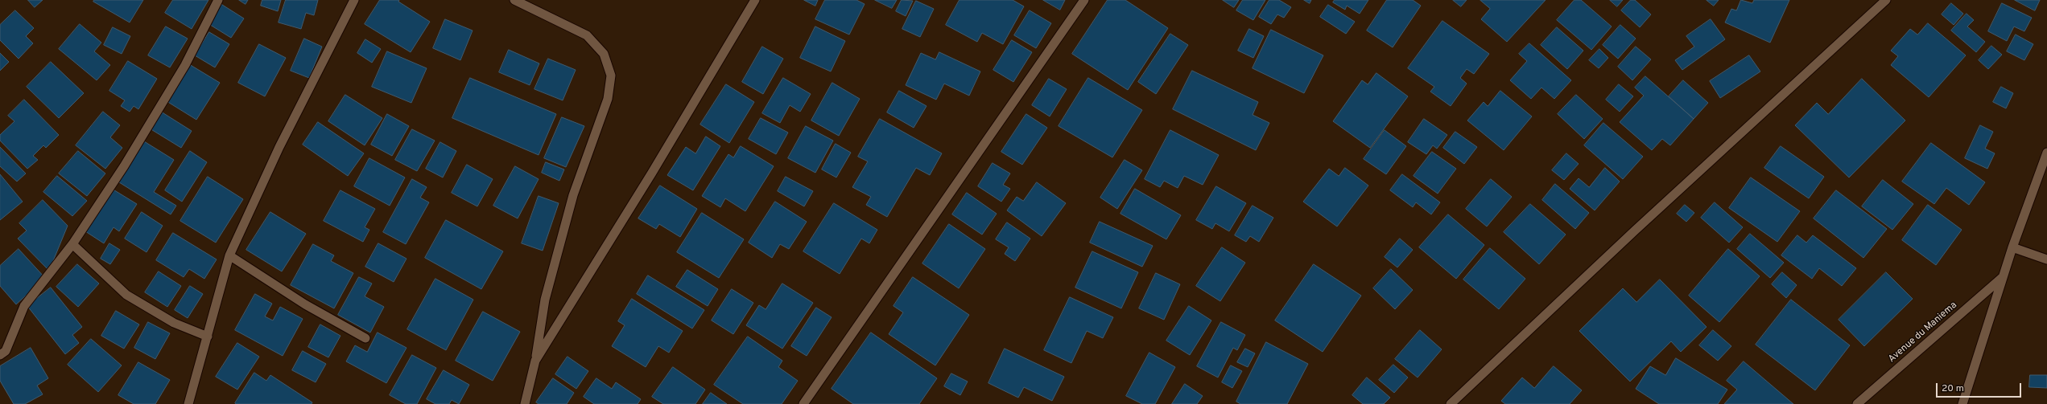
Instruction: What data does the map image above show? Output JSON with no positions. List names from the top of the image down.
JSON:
{
  "streets": {
    "street": ["Avenue du Maniema"]
  },
  "scale_bar": "20 m"
}
